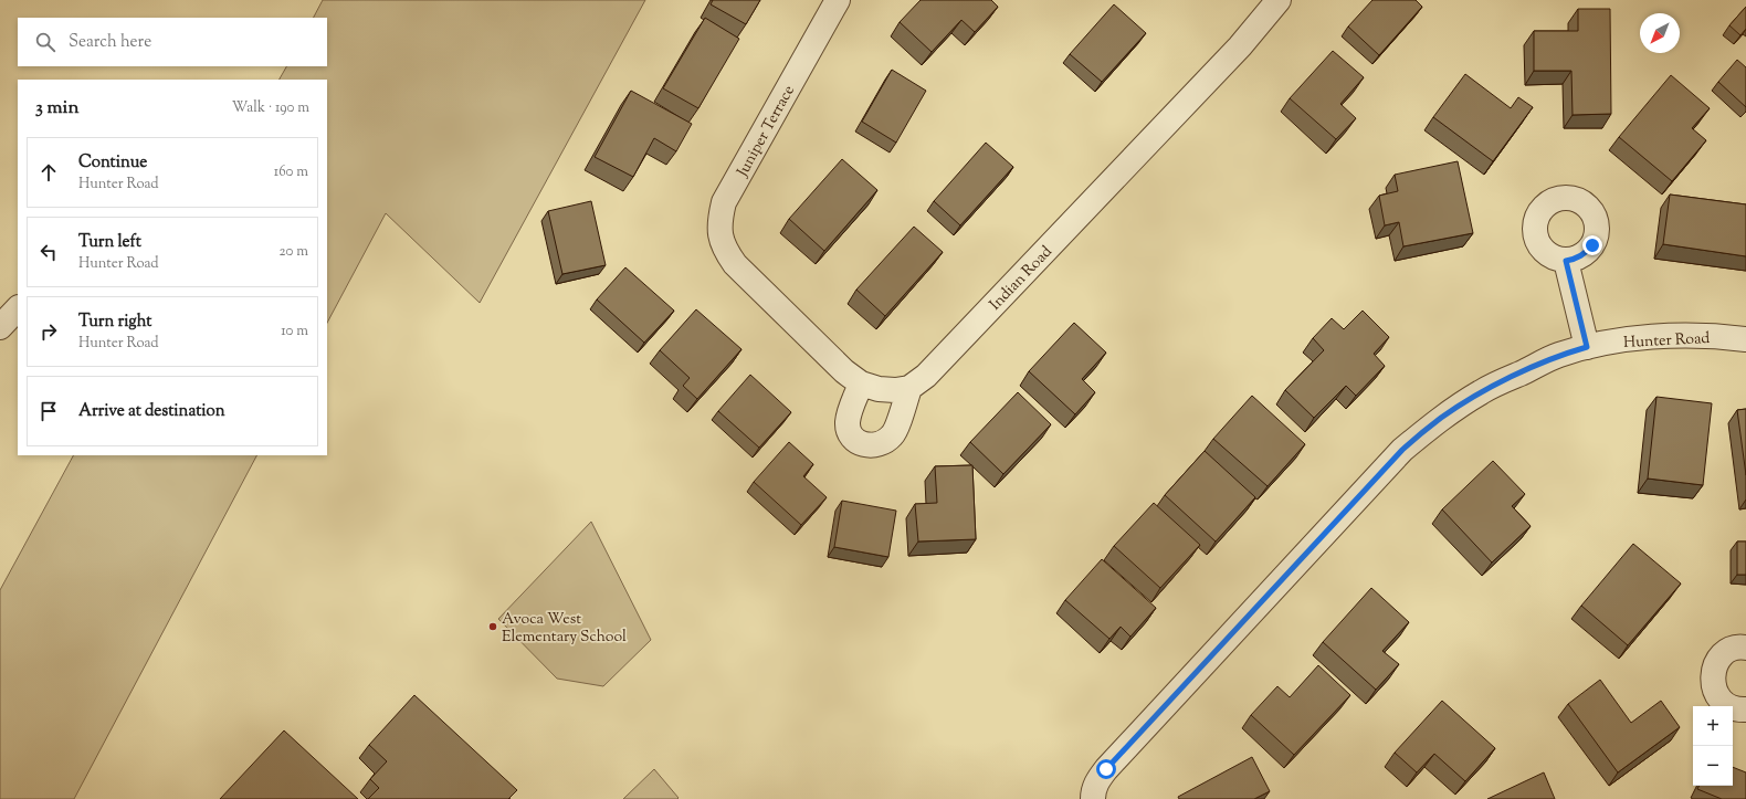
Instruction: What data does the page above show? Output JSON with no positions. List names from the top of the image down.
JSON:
{
  "streets": {
    "street": ["Juniper Terrace", "Indian Road", "Hunter Road"]
  },
  "places": ["Avoca West Elementary School"],
  "north": "bottom left",
  "page": {
    "search": "Search here",
    "heading": ["3 min", "Walk · 190 m"],
    "list": [
      ["Continue", "Hunter Road", "160 m"],
      ["Turn left", "Hunter Road", "20 m"],
      ["Turn right", "Hunter Road", "10 m"],
      "Arrive at destination"
    ],
    "map_buttons": ["+", "−"]
  }
}
